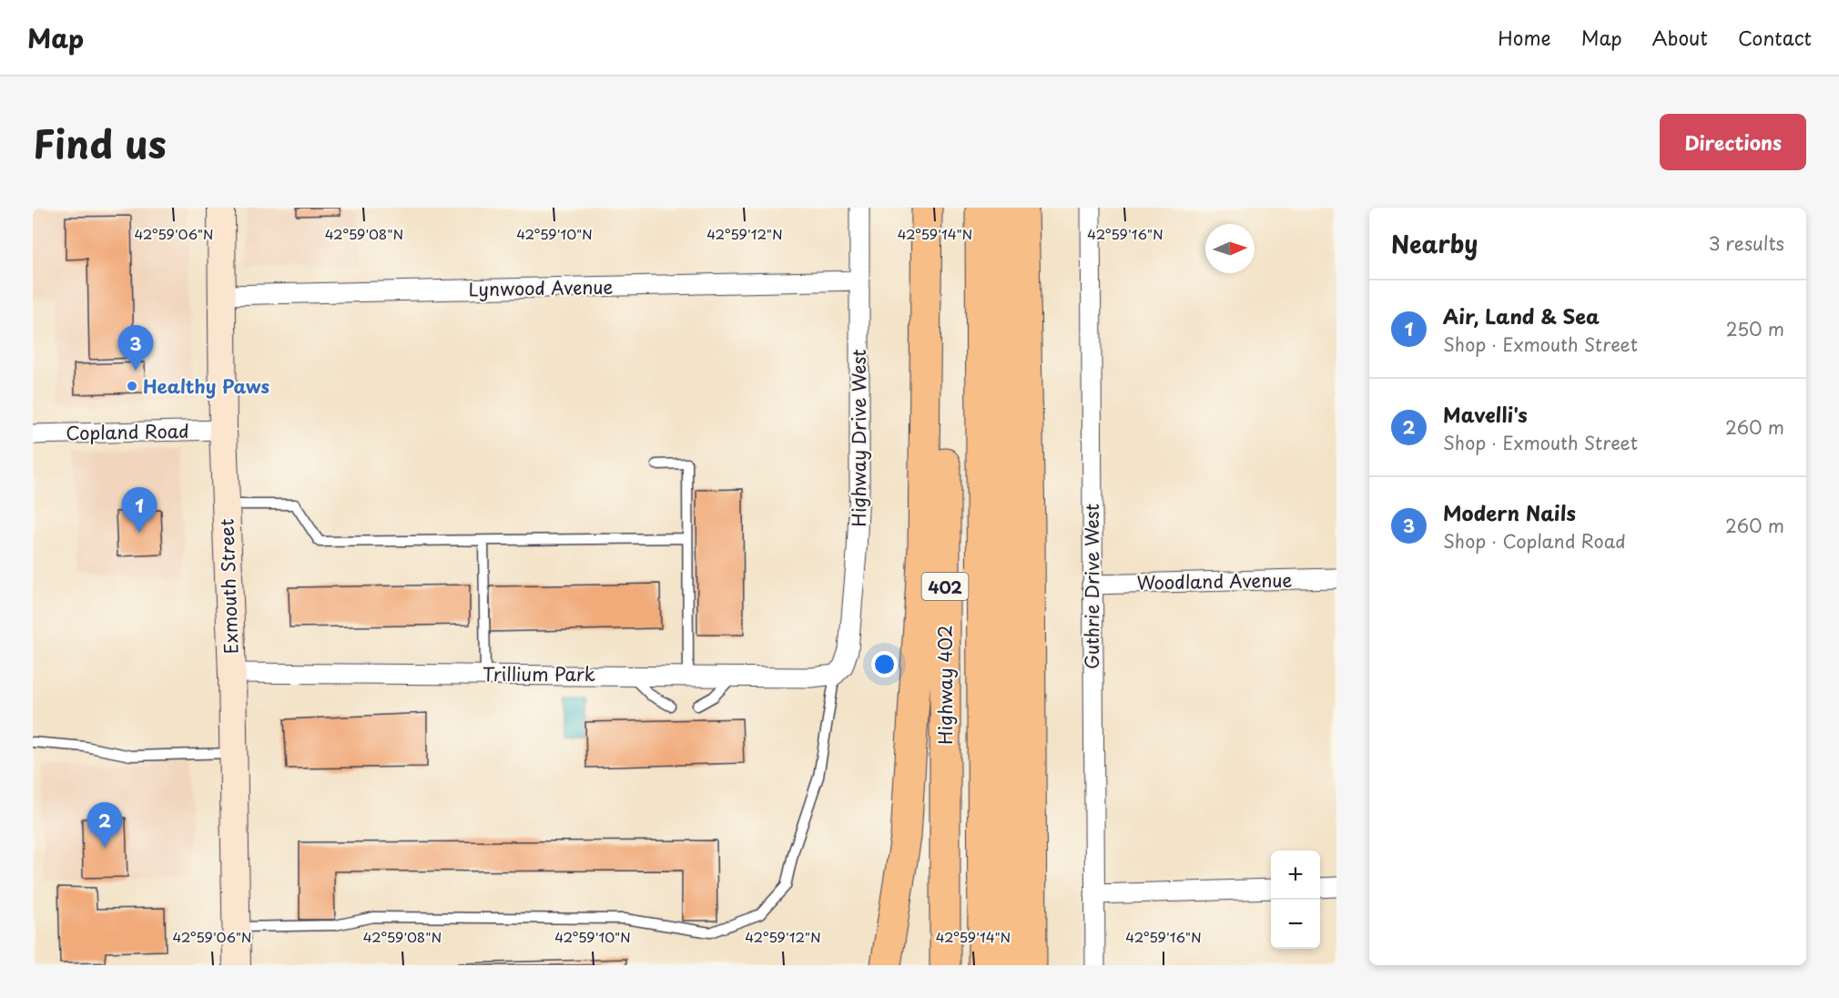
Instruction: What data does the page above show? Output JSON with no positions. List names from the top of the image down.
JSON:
{
  "streets": {
    "highway": ["402", "Highway 402"],
    "main road": ["Exmouth Street"],
    "street": [
      "Lynwood Avenue",
      "Copland Road",
      "Highway Drive West",
      "Woodland Avenue",
      "Guthrie Drive West",
      "Trillium Park"
    ]
  },
  "crossings": [
    ["Lynwood Avenue", "Highway Drive West"],
    ["Lynwood Avenue", "Exmouth Street"],
    ["Copland Road", "Exmouth Street"],
    ["Highway Drive West", "Trillium Park"],
    ["Woodland Avenue", "Guthrie Drive West"],
    ["Exmouth Street", "Trillium Park"]
  ],
  "places": ["Healthy Paws"],
  "north": "right",
  "page": {
    "header": "Map",
    "nav": [
      "Home",
      "Map",
      "About",
      "Contact"
    ],
    "title": "Find us",
    "buttons": "Directions",
    "heading": ["Nearby", "3 results"],
    "list": [
      {
        "mark": "1",
        "name": "Air, Land & Sea",
        "note": "Shop · Exmouth Street",
        "value": "250 m"
      },
      {
        "mark": "2",
        "name": "Mavelli's",
        "note": "Shop · Exmouth Street",
        "value": "260 m"
      },
      {
        "mark": "3",
        "name": "Modern Nails",
        "note": "Shop · Copland Road",
        "value": "260 m"
      }
    ],
    "pins": ["3", "1", "2"],
    "map_buttons": ["+", "−"]
  },
  "coordinates": [
    "42°59'06\"N",
    "42°59'08\"N",
    "42°59'10\"N",
    "42°59'12\"N",
    "42°59'14\"N",
    "42°59'16\"N"
  ]
}
